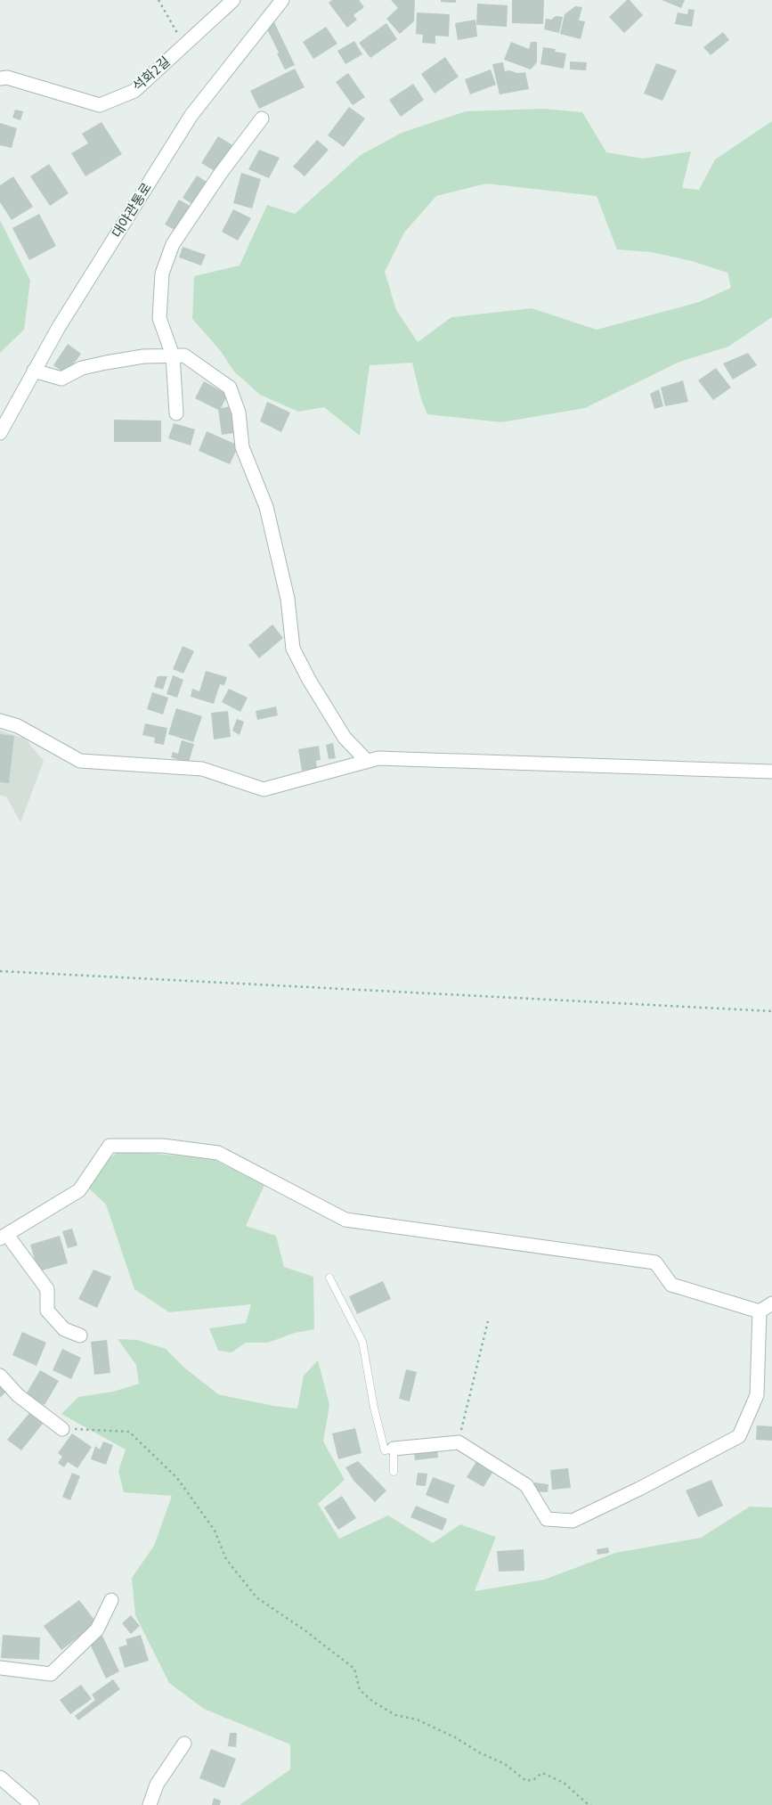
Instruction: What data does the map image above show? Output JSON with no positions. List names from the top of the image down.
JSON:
{
  "streets": {
    "street": ["석화2길", "대야관통로"]
  }
}
